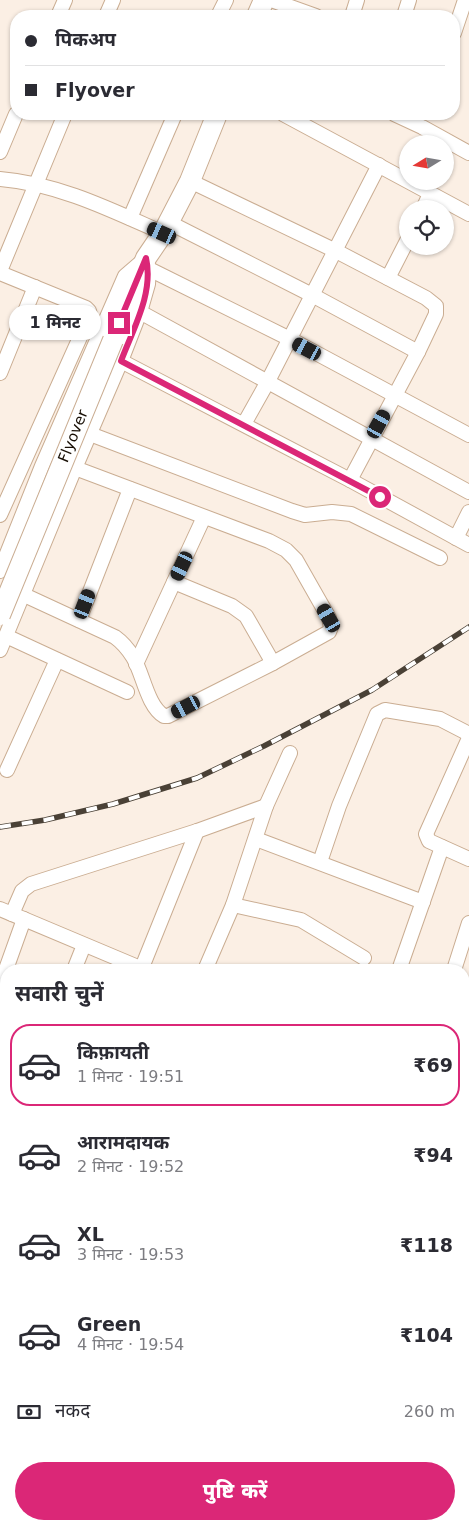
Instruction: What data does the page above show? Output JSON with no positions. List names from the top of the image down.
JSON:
{
  "streets": {
    "main road": ["Flyover"]
  },
  "north": "left",
  "page": {
    "banner": ["पिकअप", "Flyover"],
    "bubble": "1 मिनट",
    "heading": "सवारी चुनें",
    "list": [
      {
        "name": "किफ़ायती",
        "note": "1 मिनट · 19:51",
        "value": "₹69"
      },
      {
        "name": "आरामदायक",
        "note": "2 मिनट · 19:52",
        "value": "₹94"
      },
      {
        "name": "XL",
        "note": "3 मिनट · 19:53",
        "value": "₹118"
      },
      {
        "name": "Green",
        "note": "4 मिनट · 19:54",
        "value": "₹104"
      }
    ],
    "pay": ["नकद", "260 m"],
    "buttons": "पुष्टि करें"
  }
}
